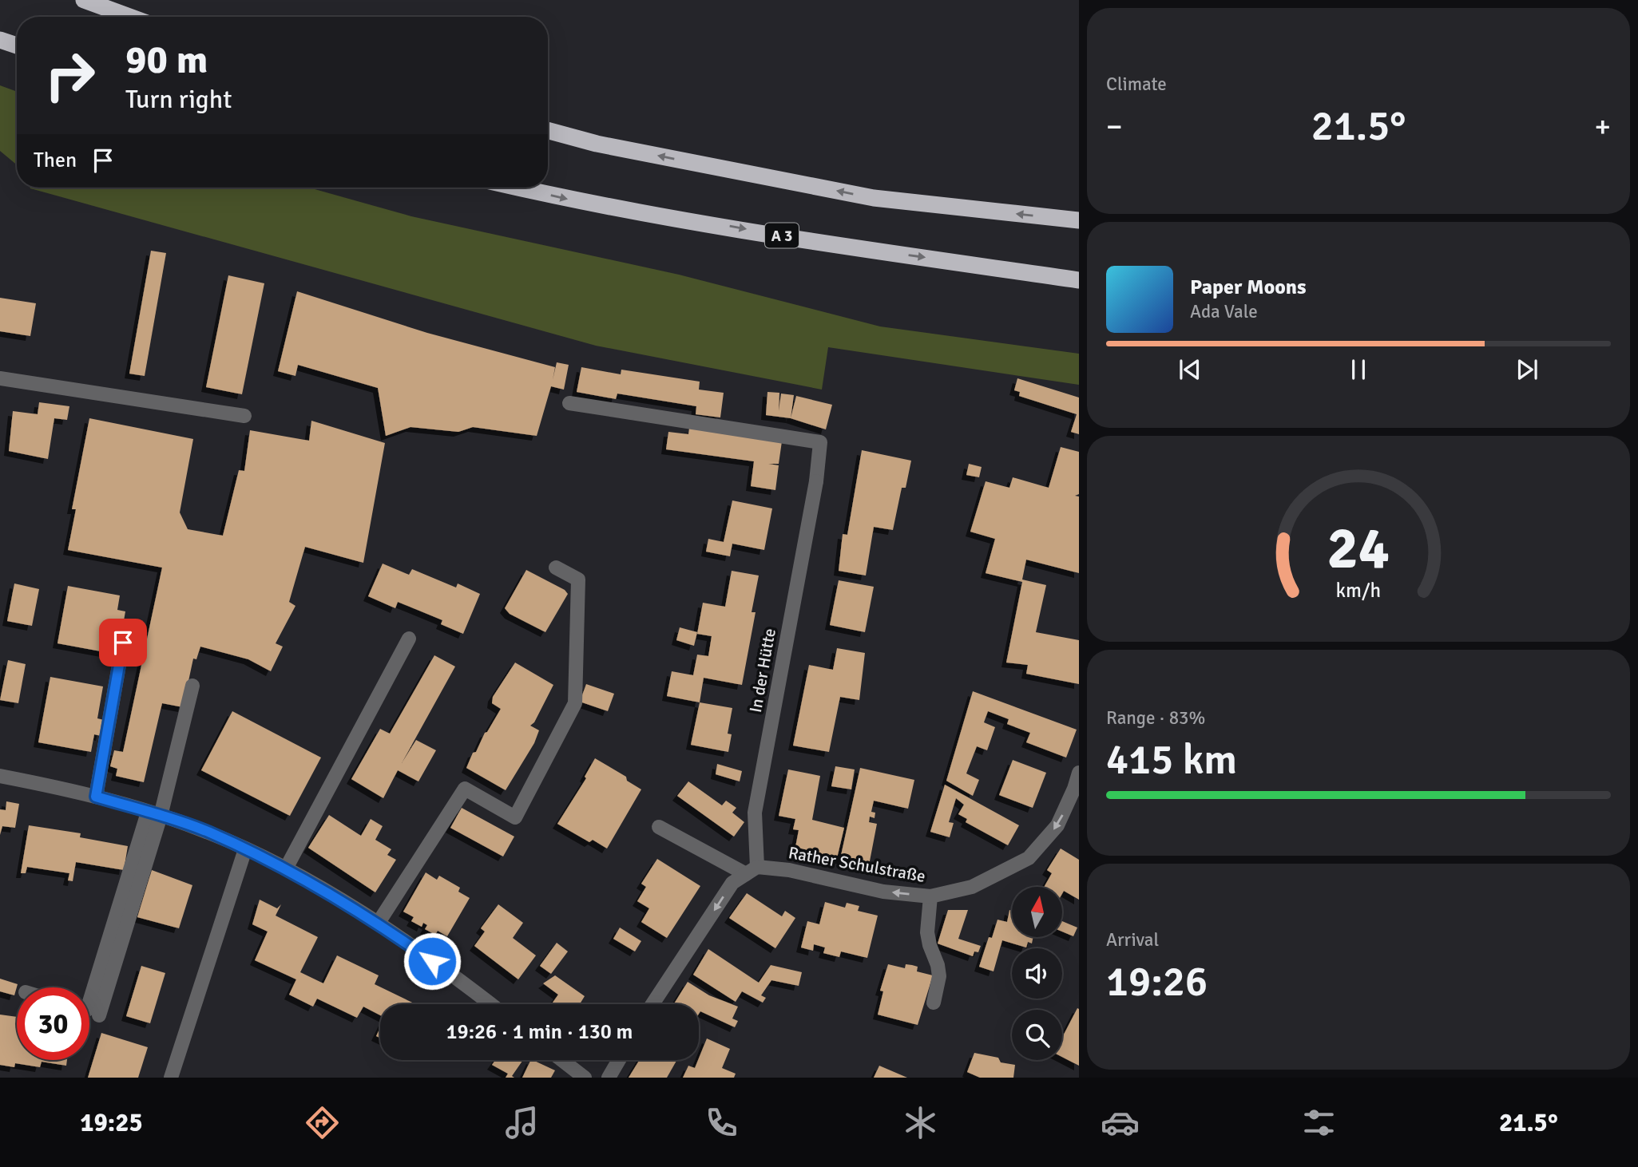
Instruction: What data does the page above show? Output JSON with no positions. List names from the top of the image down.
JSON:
{
  "streets": {
    "highway": ["A 3"],
    "street": ["In der Hütte", "Rather Schulstraße"]
  },
  "crossings": [
    ["In der Hütte", "Rather Schulstraße"]
  ],
  "one_way": ["Rather Schulstraße"],
  "north": "top",
  "page": {
    "tile": [
      "Climate",
      ["Range · 83%", "415 km"],
      ["Arrival", "19:26"]
    ],
    "turn": ["90 m", "Turn right"],
    "heat": ["−", "21.5°", "+"],
    "then": "Then",
    "song": ["Paper Moons", "Ada Vale"],
    "limit": "30",
    "trip": "19:26 · 1 min · 130 m",
    "tabs": ["19:25", "21.5°"],
    "gauge": ["24", "km/h"]
  }
}
